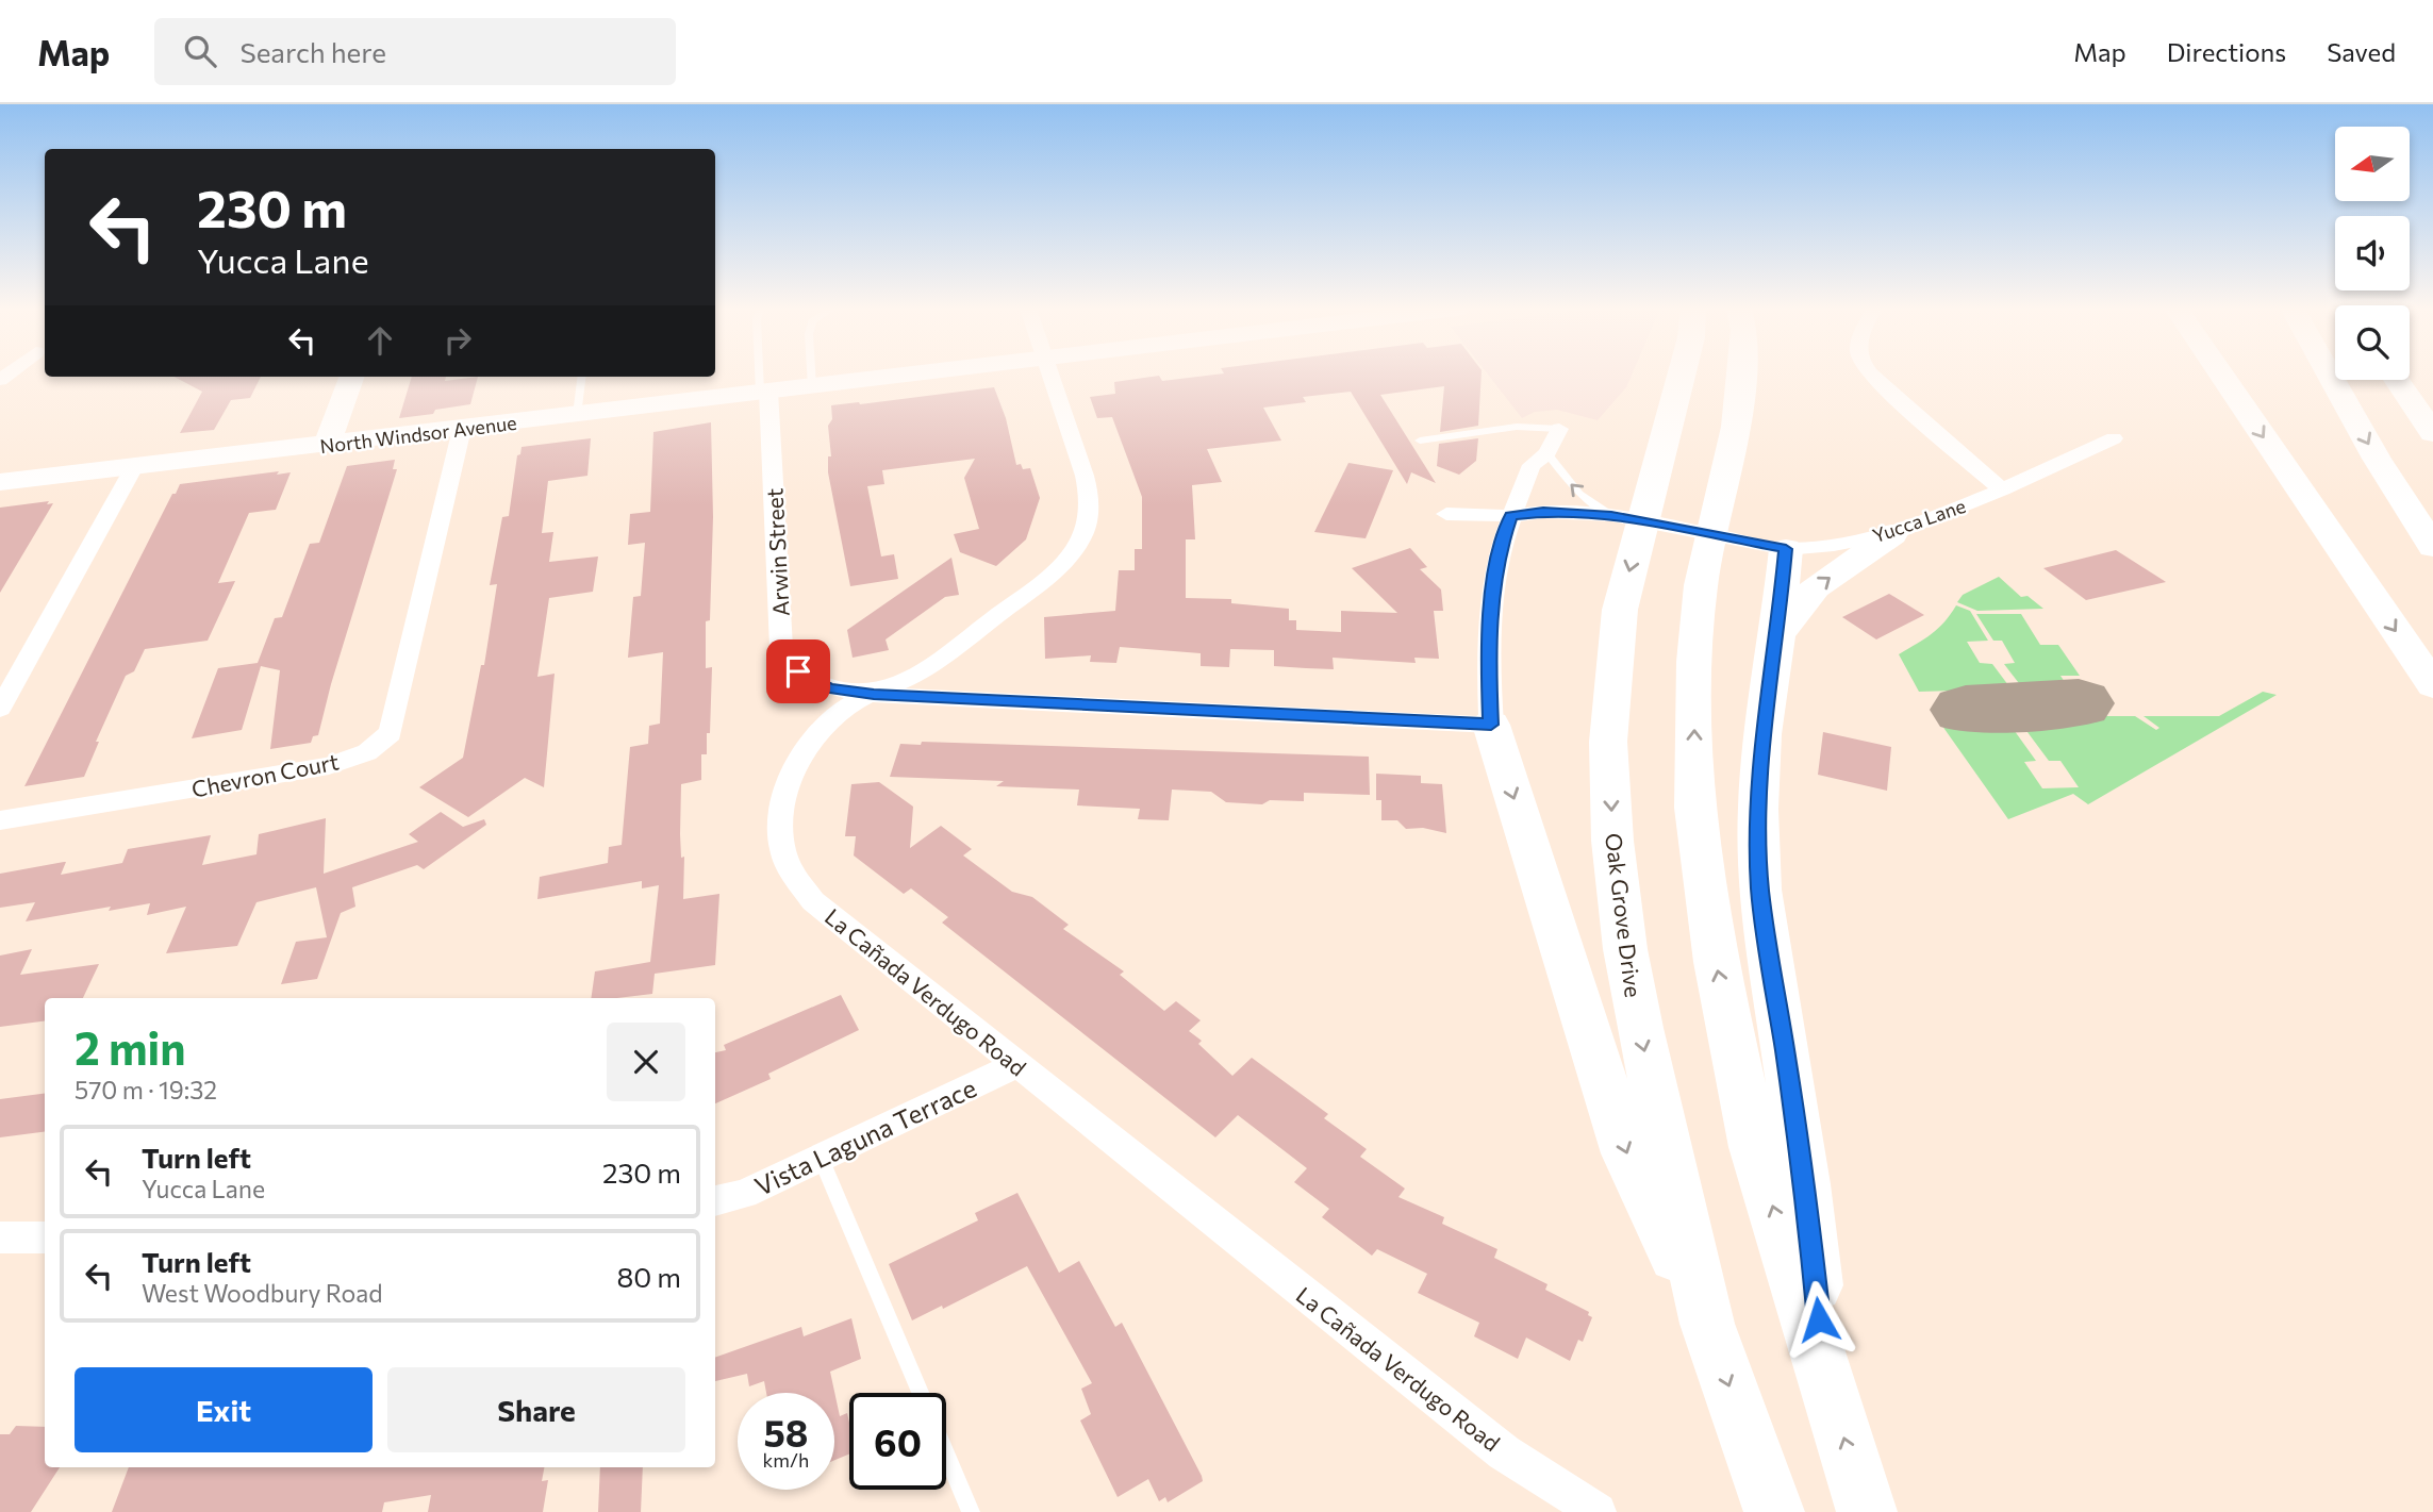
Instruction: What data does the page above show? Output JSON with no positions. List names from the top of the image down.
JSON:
{
  "streets": {
    "main road": ["Oak Grove Drive"],
    "street": [
      "North Windsor Avenue",
      "Yucca Lane",
      "Arwin Street",
      "Chevron Court",
      "La Cañada Verdugo Road",
      "Vista Laguna Terrace"
    ]
  },
  "crossings": [
    ["North Windsor Avenue", "Arwin Street"],
    ["North Windsor Avenue", "Chevron Court"],
    ["Arwin Street", "La Cañada Verdugo Road"],
    ["La Cañada Verdugo Road", "Vista Laguna Terrace"]
  ],
  "north": "left",
  "page": {
    "header": "Map",
    "search": "Search here",
    "nav": ["Map", "Directions", "Saved"],
    "turn": ["230 m", "Yucca Lane"],
    "heading": ["2 min", "570 m · 19:32"],
    "list": [
      {
        "name": "Turn left",
        "note": "Yucca Lane",
        "value": "230 m"
      },
      {
        "name": "Turn left",
        "note": "West Woodbury Road",
        "value": "80 m"
      }
    ],
    "buttons": ["Exit", "Share"],
    "speed": "58 km/h",
    "limit": "60"
  }
}
